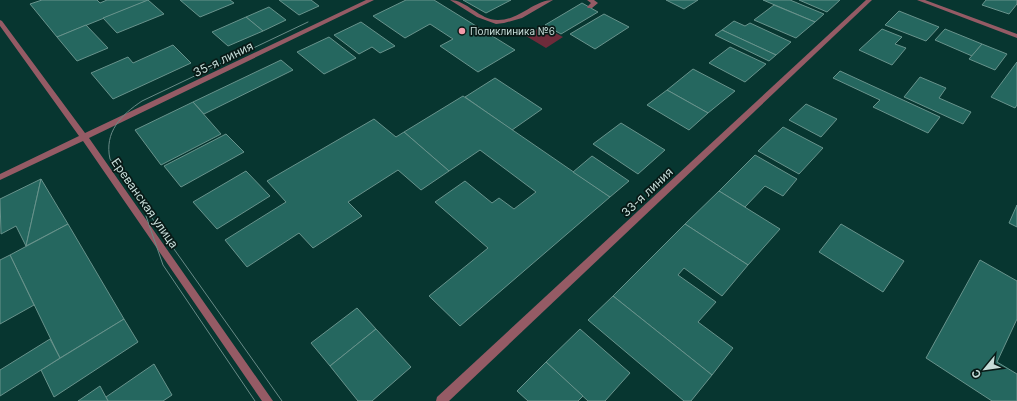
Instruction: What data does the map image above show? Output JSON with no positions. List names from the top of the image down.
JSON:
{
  "streets": {
    "street": ["35-я линия", "33-я линия", "Ереванская улица"]
  },
  "crossings": [
    ["35-я линия", "Ереванская улица"]
  ],
  "places": ["Поликлиника №6"],
  "north": "bottom left"
}
